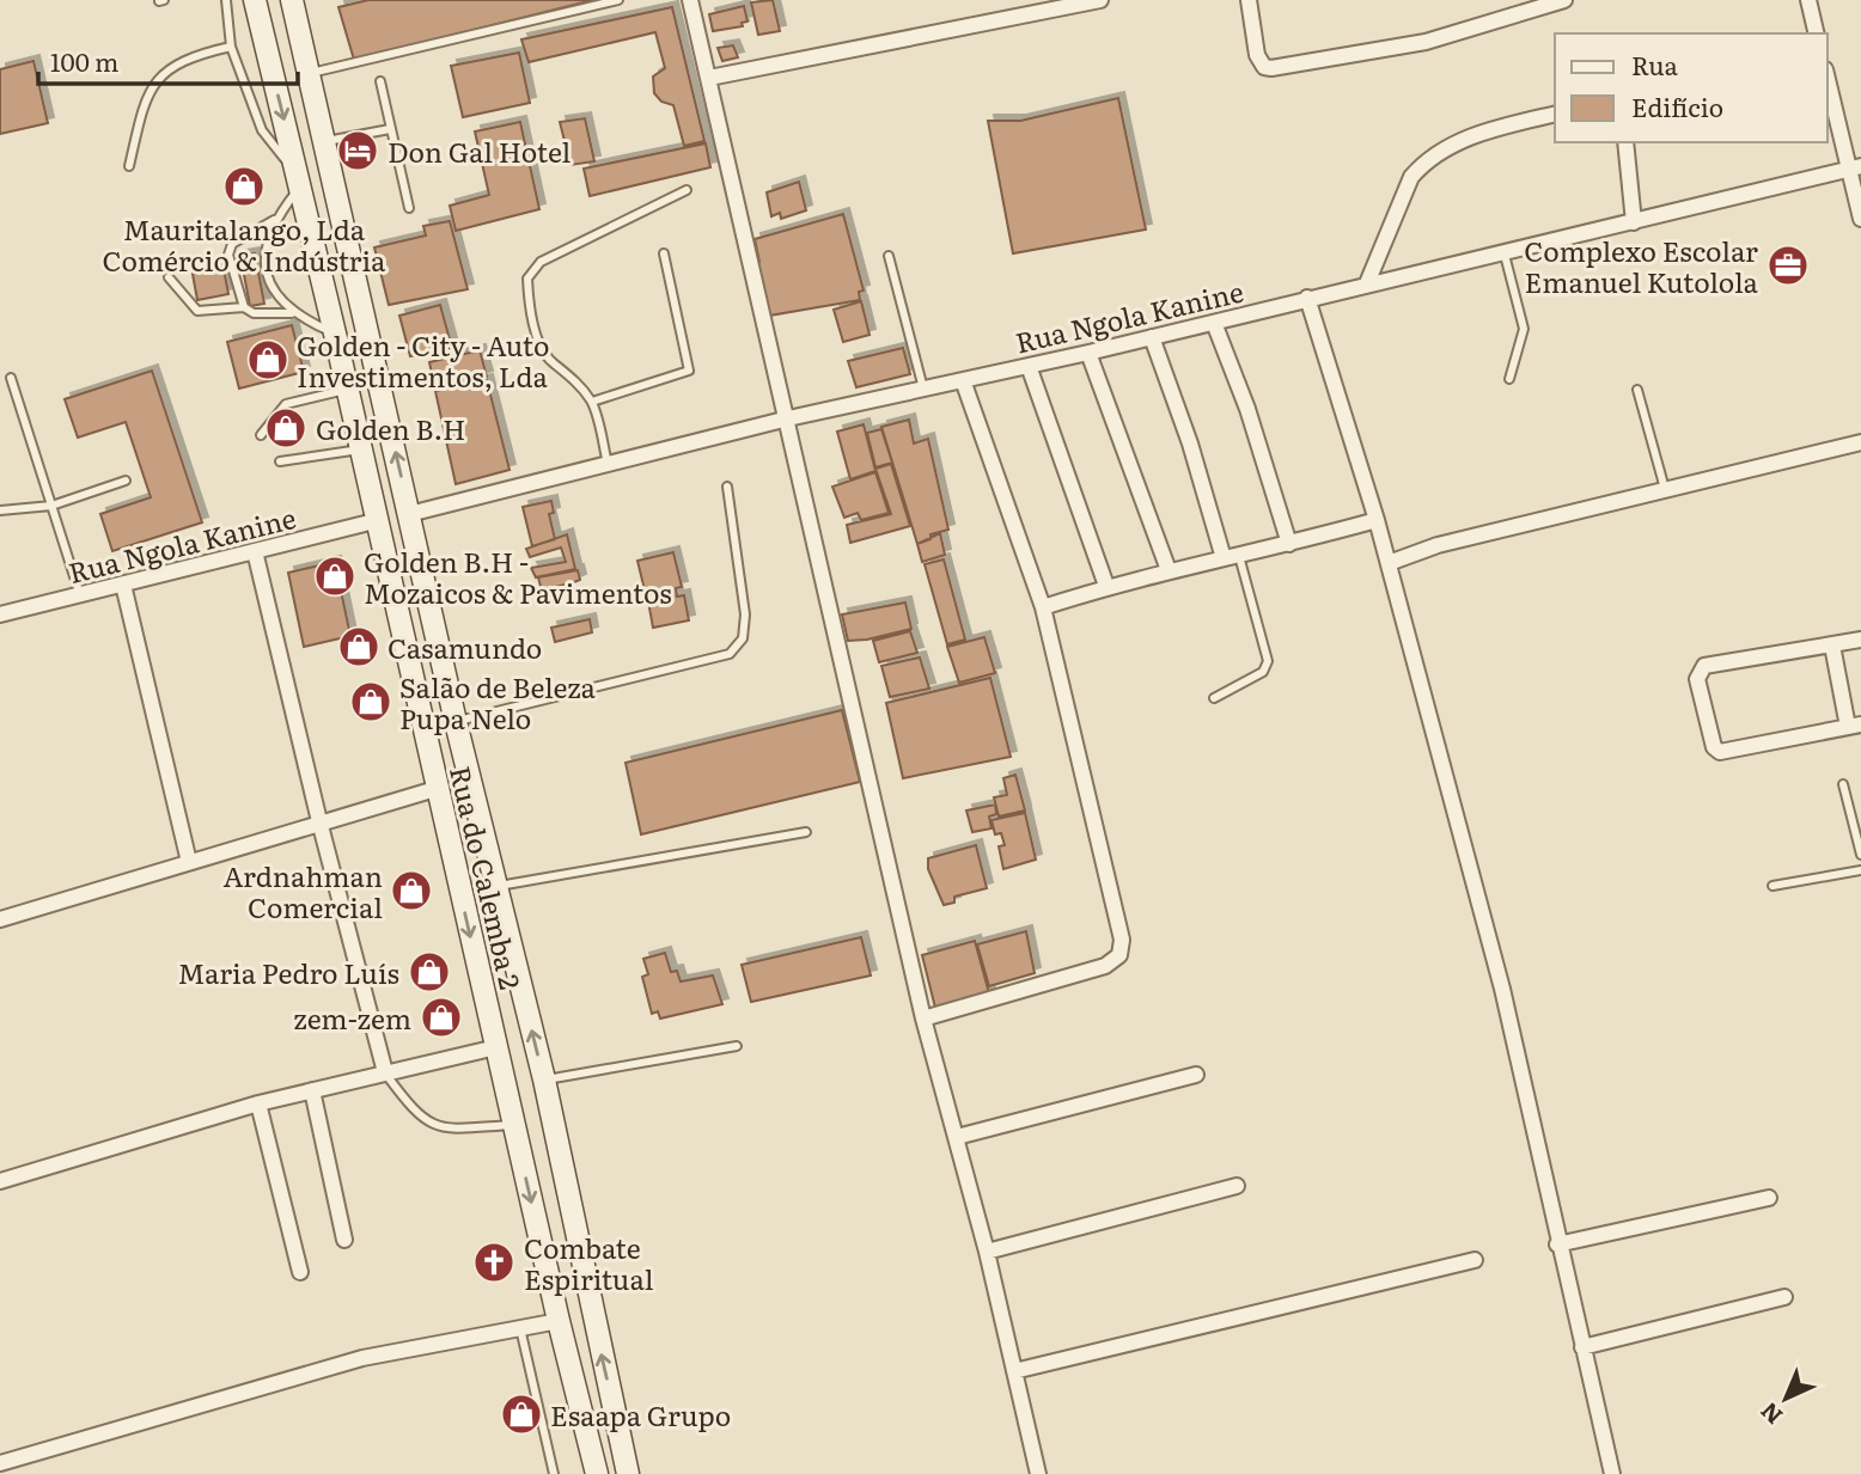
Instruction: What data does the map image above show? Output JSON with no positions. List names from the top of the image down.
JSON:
{
  "streets": {
    "main road": ["Rua do Calemba 2"],
    "street": ["Rua Ngola Kanine"]
  },
  "crossings": [
    ["Rua Ngola Kanine", "Rua do Calemba 2"]
  ],
  "places": {
    "hotel": ["Don Gal Hotel"],
    "shop": [
      "Mauritalango, Lda Comércio & Indústria",
      "Golden - City - Auto Investimentos, Lda",
      "Golden B.H",
      "Golden B.H - Mozaicos & Pavimentos",
      "Casamundo",
      "Salão de Beleza Pupa Nelo",
      "Ardnahman Comercial",
      "Maria Pedro Luís",
      "zem-zem",
      "Esaapa Grupo"
    ],
    "office": ["Complexo Escolar Emanuel Kutolola"],
    "church": ["Combate Espiritual"]
  },
  "legend": ["Rua", "Edifício"],
  "scale_bar": "100 m",
  "north": "bottom left"
}
